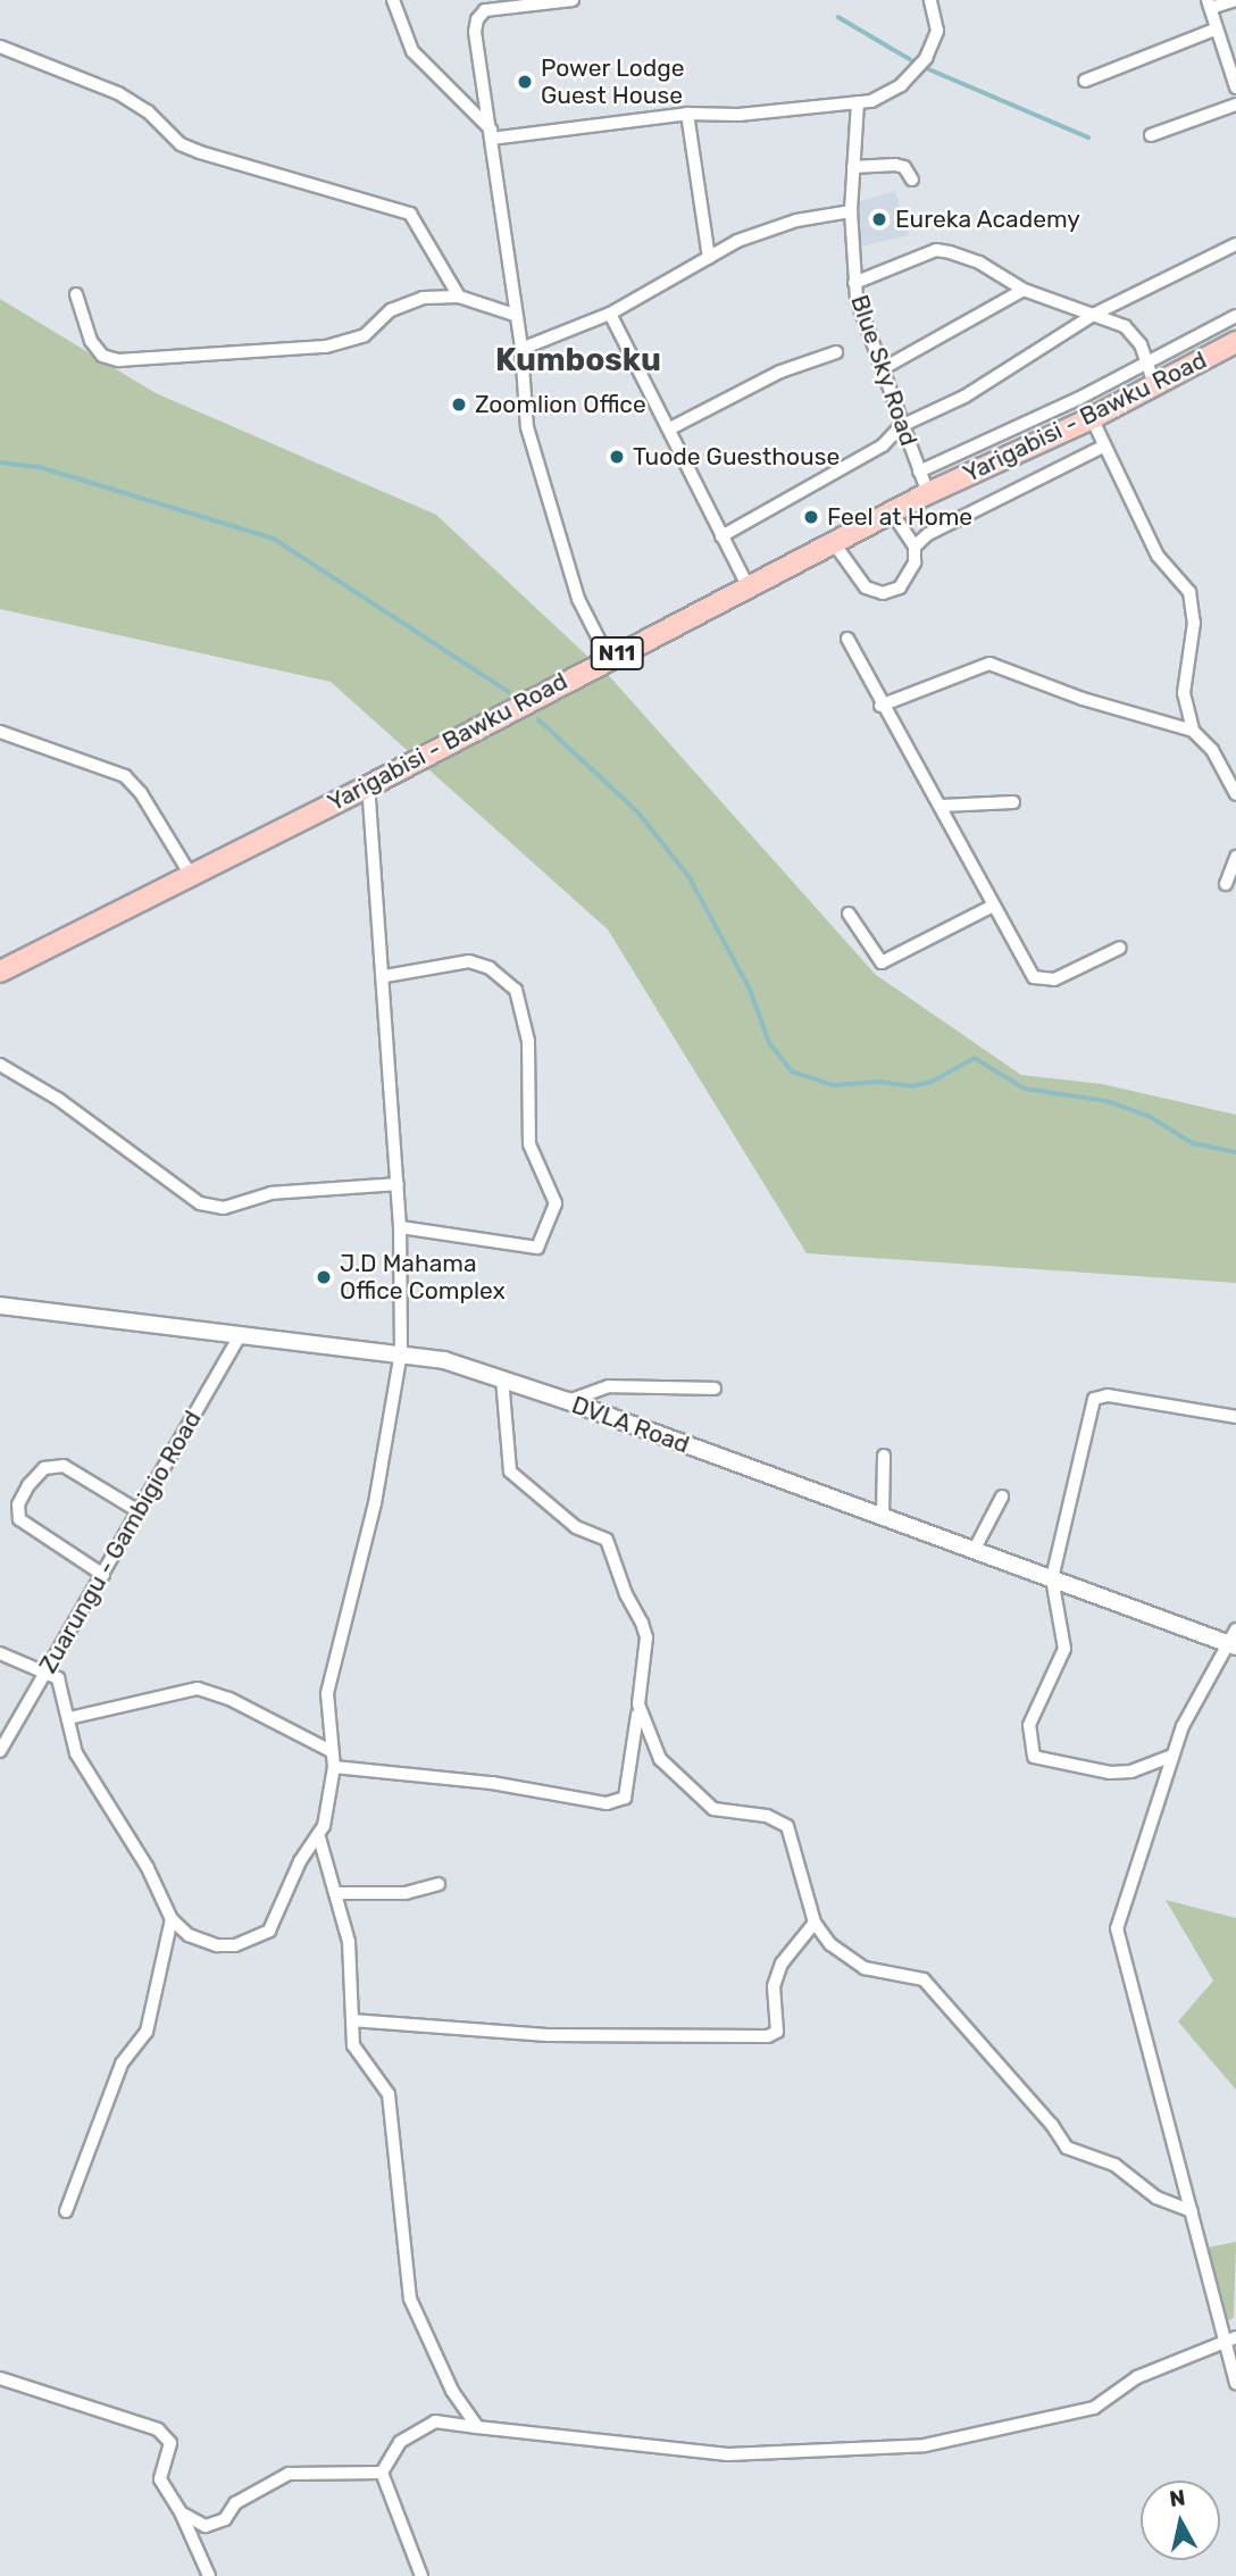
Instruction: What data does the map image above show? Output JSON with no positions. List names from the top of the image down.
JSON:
{
  "streets": {
    "highway": ["Yarigabisi - Bawku Road", "N11"],
    "street": ["Blue Sky Road", "DVLA Road", "Zuarungu - Gambigio Road"]
  },
  "crossings": [
    ["Blue Sky Road", "Yarigabisi - Bawku Road"],
    ["DVLA Road", "Zuarungu - Gambigio Road"]
  ],
  "districts": ["Kumbosku"],
  "places": [
    "Power Lodge Guest House",
    "Eureka Academy",
    "Zoomlion Office",
    "Tuode Guesthouse",
    "Feel at Home",
    "J.D Mahama Office Complex"
  ],
  "north": "top"
}
